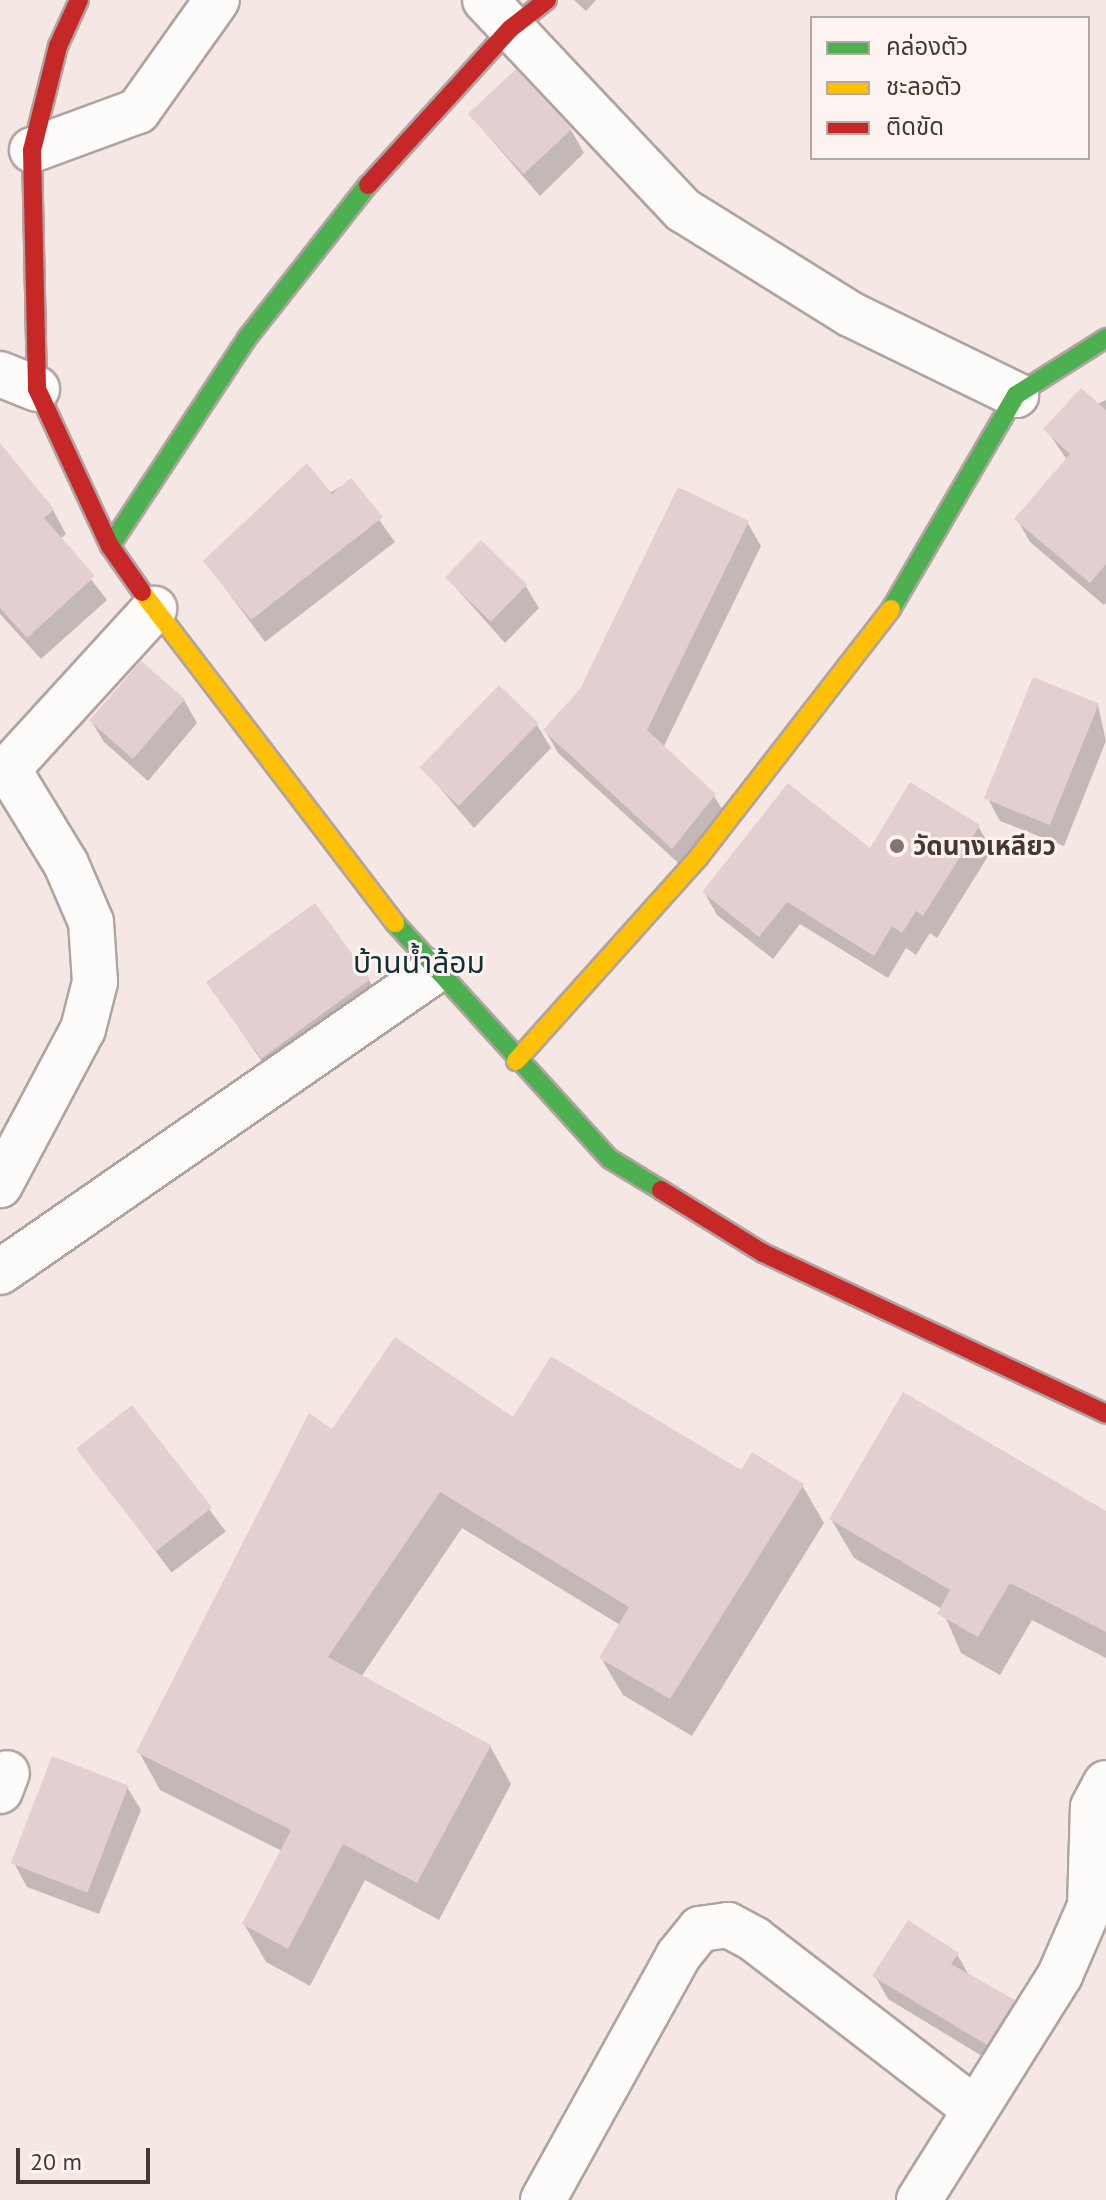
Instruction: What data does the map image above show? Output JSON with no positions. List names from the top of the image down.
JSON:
{
  "districts": ["บ้านน้ำล้อม"],
  "places": ["วัดนางเหลียว"],
  "legend": ["คล่องตัว", "ชะลอตัว", "ติดขัด"],
  "scale_bar": "20 m"
}
